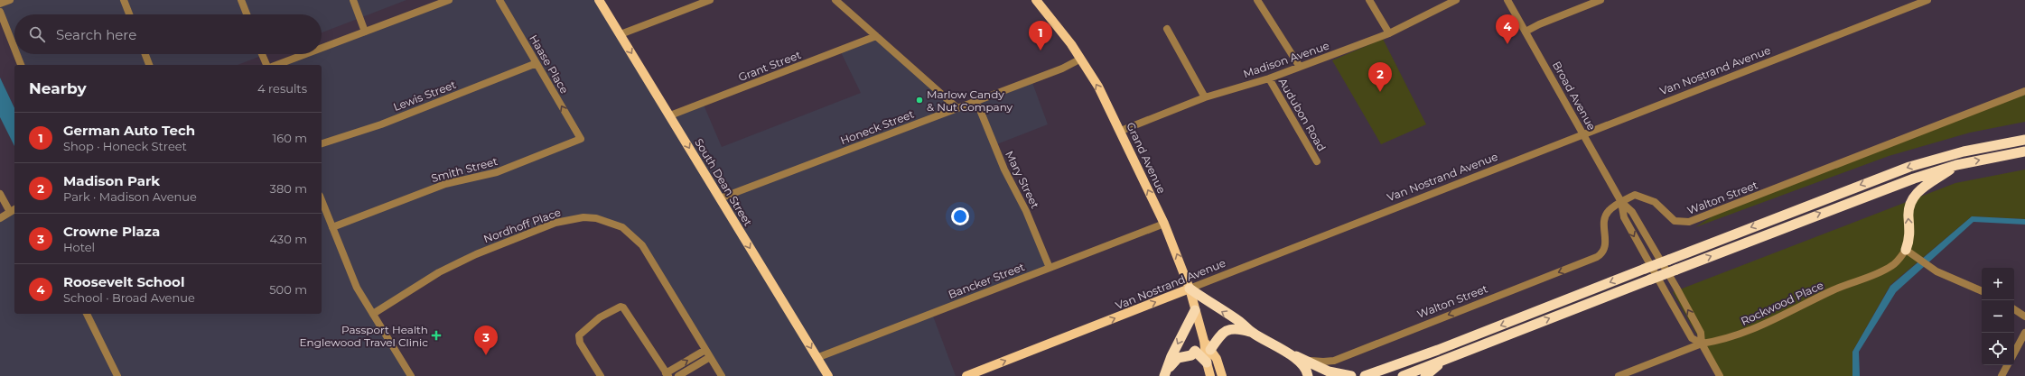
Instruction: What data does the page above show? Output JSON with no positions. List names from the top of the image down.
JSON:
{
  "streets": {
    "main road": ["Van Nostrand Avenue", "Grand Avenue", "South Dean Street"],
    "street": [
      "Madison Avenue",
      "Haase Place",
      "Grant Street",
      "Lewis Street",
      "Broad Avenue",
      "Audubon Road",
      "Honeck Street",
      "Smith Street",
      "Mary Street",
      "Walton Street",
      "Nordhoff Place",
      "Bancker Street",
      "Rockwood Place"
    ]
  },
  "crossings": [
    ["Madison Avenue", "Audubon Road"],
    ["Madison Avenue", "Grand Avenue"],
    ["Haase Place", "Lewis Street"],
    ["Haase Place", "Smith Street"],
    ["Grant Street", "South Dean Street"],
    ["Van Nostrand Avenue", "Broad Avenue"],
    ["Van Nostrand Avenue", "Grand Avenue"],
    ["Broad Avenue", "Walton Street"],
    ["Broad Avenue", "Rockwood Place"],
    ["Honeck Street", "Grand Avenue"],
    ["Honeck Street", "Mary Street"],
    ["Honeck Street", "South Dean Street"],
    ["Grand Avenue", "Bancker Street"],
    ["Mary Street", "Bancker Street"],
    ["South Dean Street", "Bancker Street"]
  ],
  "one_way": [
    "Haase Place",
    "Grand Avenue",
    "South Dean Street",
    "Walton Street"
  ],
  "places": {
    "other": ["Marlow Candy & Nut Company"],
    "health": ["Passport Health Englewood Travel Clinic"]
  },
  "page": {
    "pins": [
      "4",
      "1",
      "2",
      "3"
    ],
    "search": "Search here",
    "heading": ["Nearby", "4 results"],
    "list": [
      {
        "mark": "1",
        "name": "German Auto Tech",
        "note": "Shop · Honeck Street",
        "value": "160 m"
      },
      {
        "mark": "2",
        "name": "Madison Park",
        "note": "Park · Madison Avenue",
        "value": "380 m"
      },
      {
        "mark": "3",
        "name": "Crowne Plaza",
        "note": "Hotel",
        "value": "430 m"
      },
      {
        "mark": "4",
        "name": "Roosevelt School",
        "note": "School · Broad Avenue",
        "value": "500 m"
      }
    ],
    "map_buttons": ["+", "−"]
  }
}
